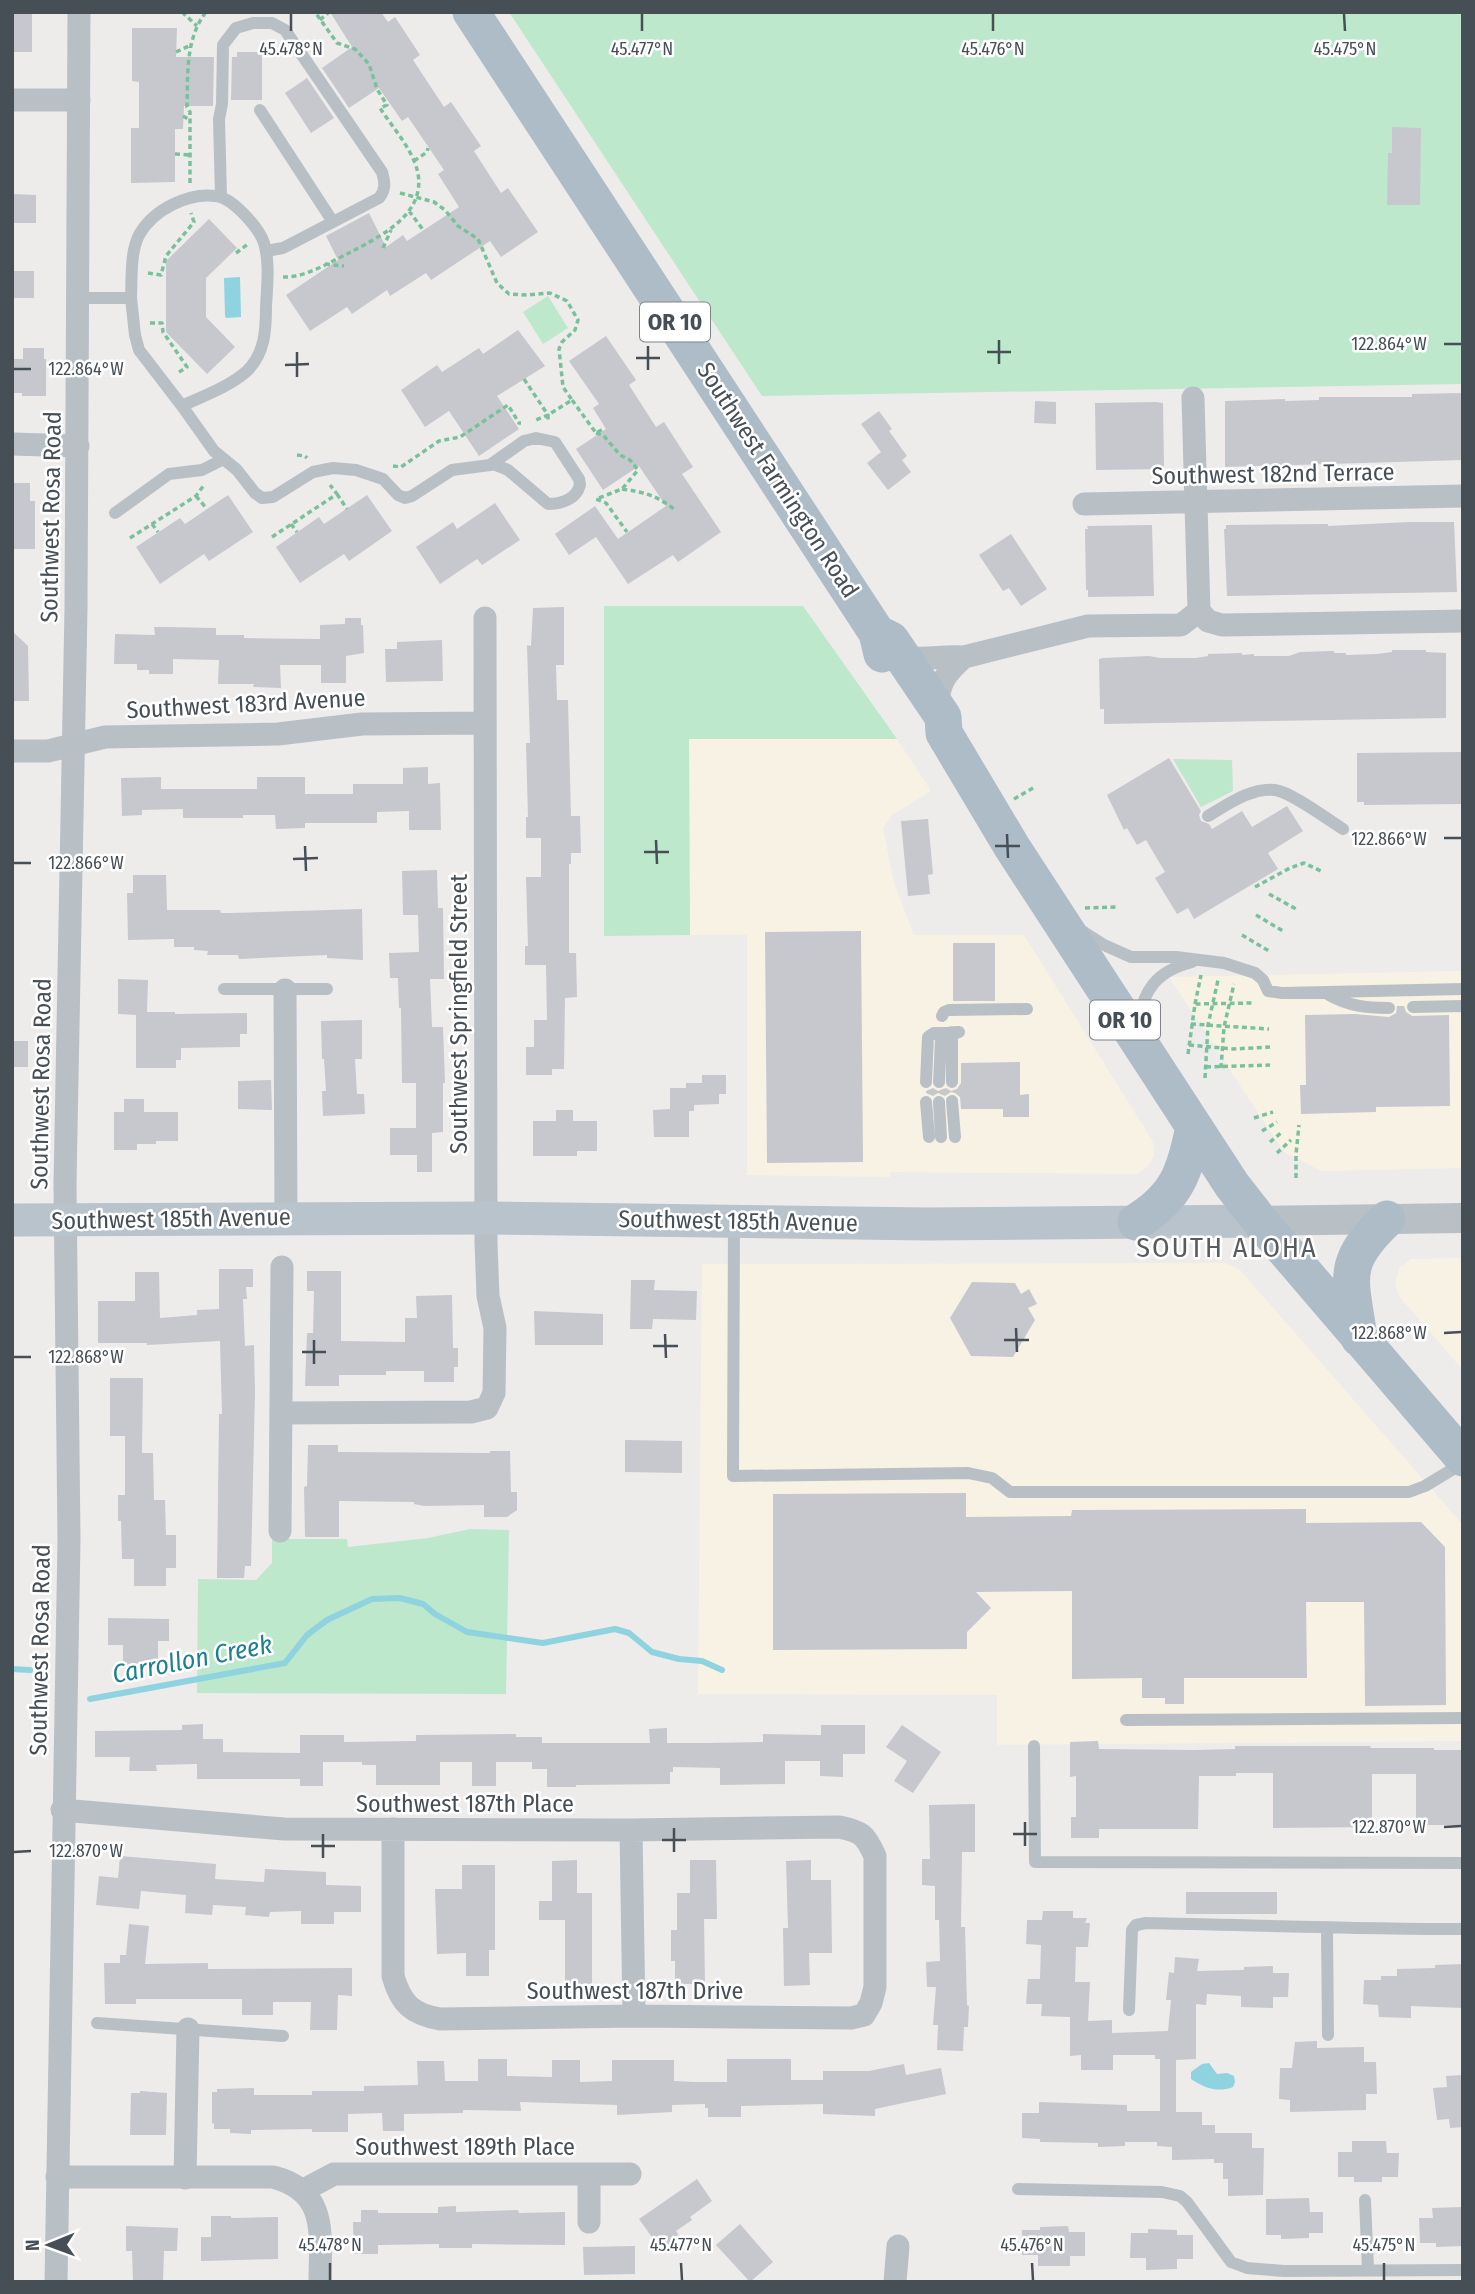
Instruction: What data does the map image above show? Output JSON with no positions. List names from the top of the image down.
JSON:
{
  "streets": {
    "main road": ["OR 10", "Southwest Farmington Road", "Southwest 185th Avenue"],
    "street": [
      "Southwest 182nd Terrace",
      "Southwest Rosa Road",
      "Southwest 183rd Avenue",
      "Southwest Springfield Street",
      "Southwest 187th Place",
      "Southwest 187th Drive",
      "Southwest 189th Place"
    ]
  },
  "crossings": [
    ["Southwest Farmington Road", "Southwest 185th Avenue"],
    ["Southwest Rosa Road", "Southwest 183rd Avenue"],
    ["Southwest Rosa Road", "Southwest 185th Avenue"],
    ["Southwest Rosa Road", "Southwest 187th Place"],
    ["Southwest 183rd Avenue", "Southwest Springfield Street"],
    ["Southwest Springfield Street", "Southwest 185th Avenue"],
    ["Southwest 187th Place", "Southwest 187th Drive"]
  ],
  "districts": ["SOUTH ALOHA"],
  "water": ["Carrollon Creek"],
  "north": "left",
  "coordinates": [
    "45.478°N",
    "45.477°N",
    "45.476°N",
    "45.475°N",
    "122.864°W",
    "122.866°W",
    "122.868°W",
    "122.870°W"
  ]
}
